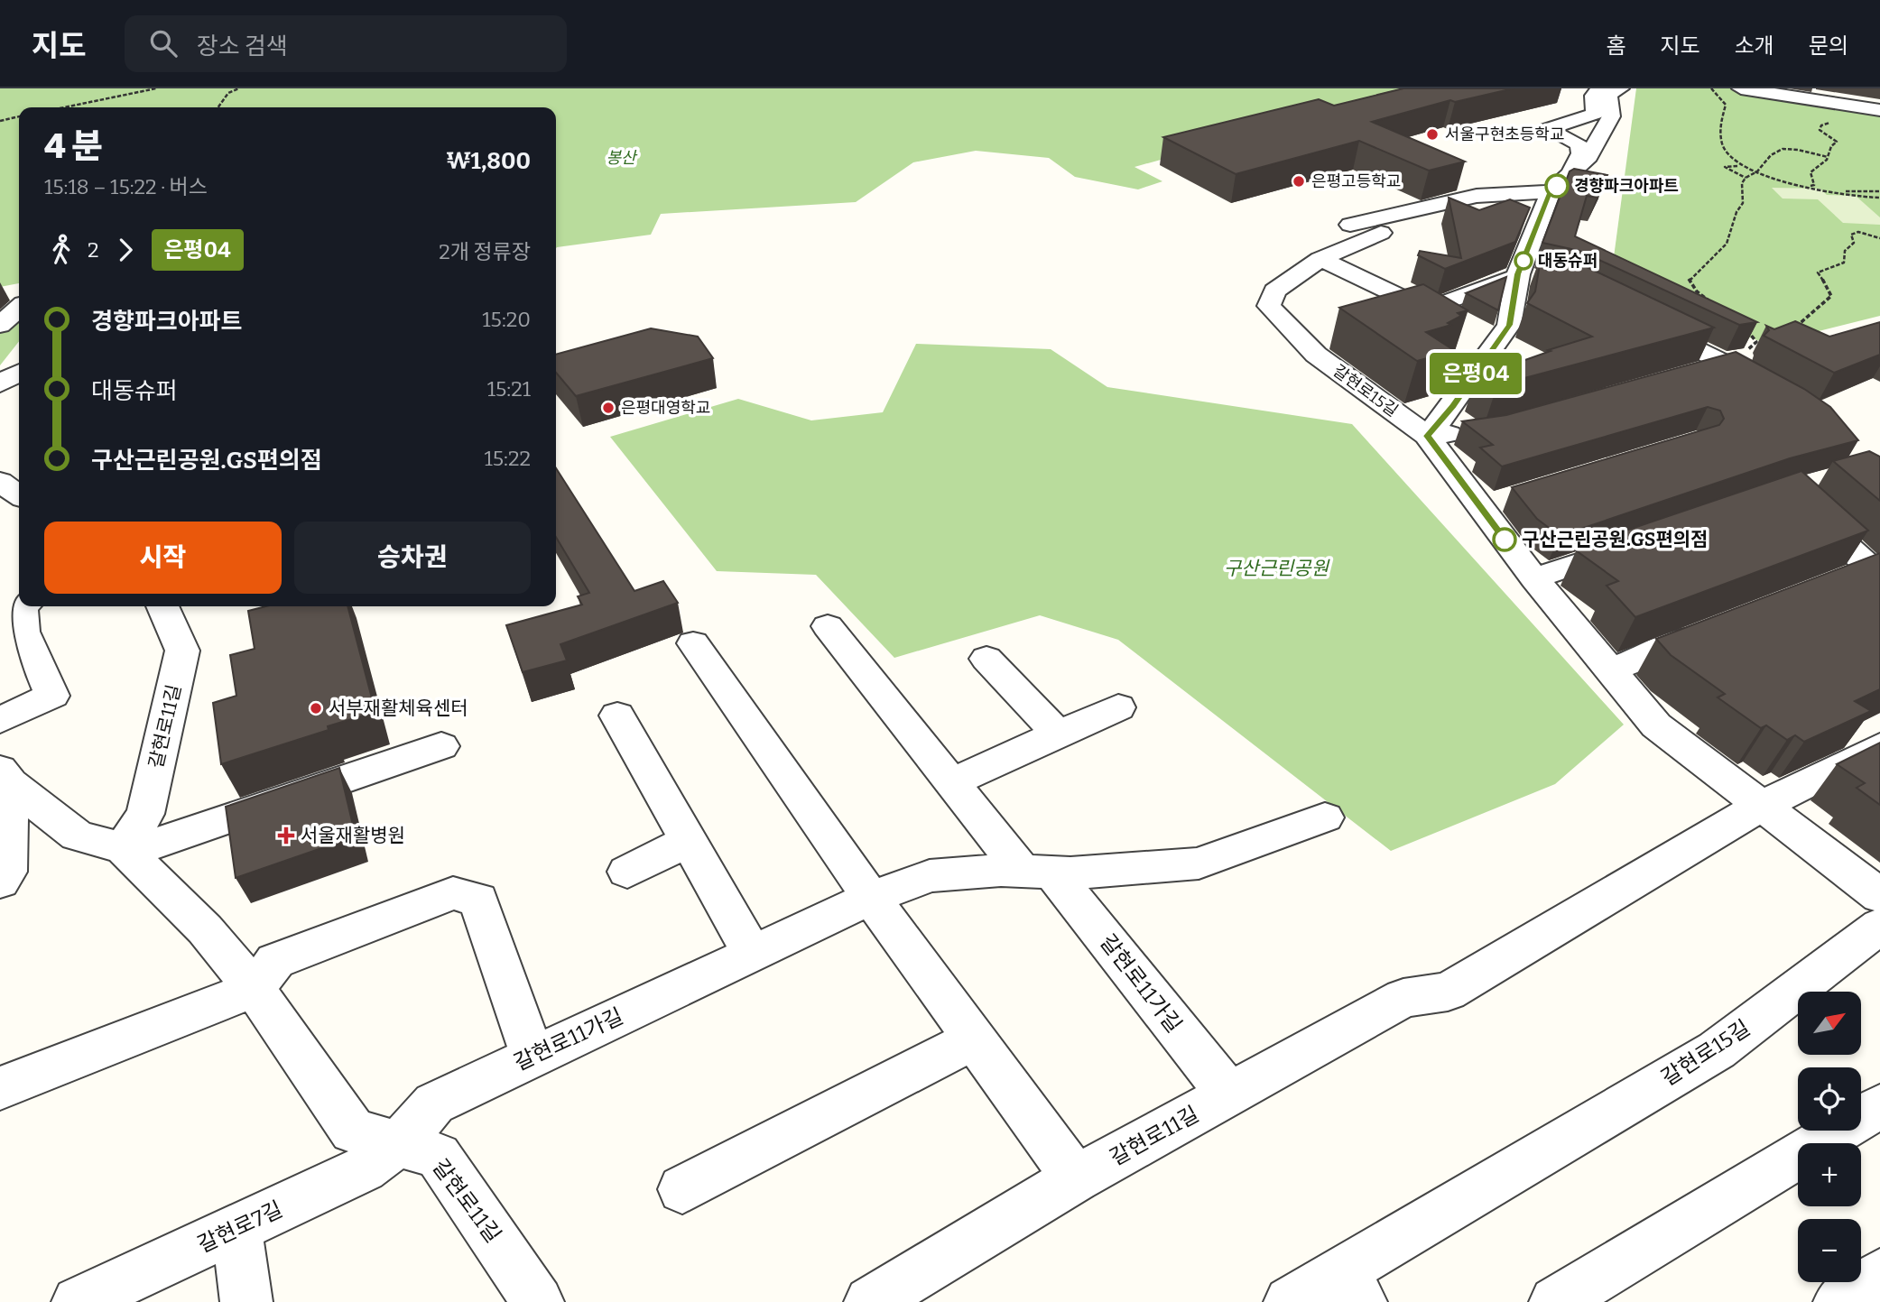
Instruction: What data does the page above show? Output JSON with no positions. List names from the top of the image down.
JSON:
{
  "streets": {
    "street": [
      "갈현로15길",
      "갈현로11길",
      "갈현로11가길",
      "갈현로7길"
    ]
  },
  "crossings": [
    ["갈현로15길", "갈현로11길"],
    ["갈현로11길", "갈현로11가길"],
    ["갈현로11길", "갈현로7길"],
    ["갈현로11가길", "갈현로7길"]
  ],
  "parks": ["봉산", "구산근린공원"],
  "places": {
    "other": [
      "서울구현초등학교",
      "은평고등학교",
      "경향파크아파트",
      "대동슈퍼",
      "은평대영학교",
      "구산근린공원.GS편의점",
      "서부재활체육센터"
    ],
    "health": ["서울재활병원"]
  },
  "lines": ["bus line 은평04"],
  "north": "top right",
  "page": {
    "header": "지도",
    "search": "장소 검색",
    "nav": [
      "홈",
      "지도",
      "소개",
      "문의"
    ],
    "on_map": "은평04",
    "heading": ["4 분", "15:18 – 15:22 · 버스", "₩1,800"],
    "legs": ["2", "은평04", "2개 정류장"],
    "list": [
      {
        "name": "경향파크아파트",
        "value": "15:20"
      },
      {
        "name": "대동슈퍼",
        "value": "15:21"
      },
      {
        "name": "구산근린공원.GS편의점",
        "value": "15:22"
      }
    ],
    "buttons": ["시작", "승차권"],
    "map_buttons": ["+", "−"]
  }
}
